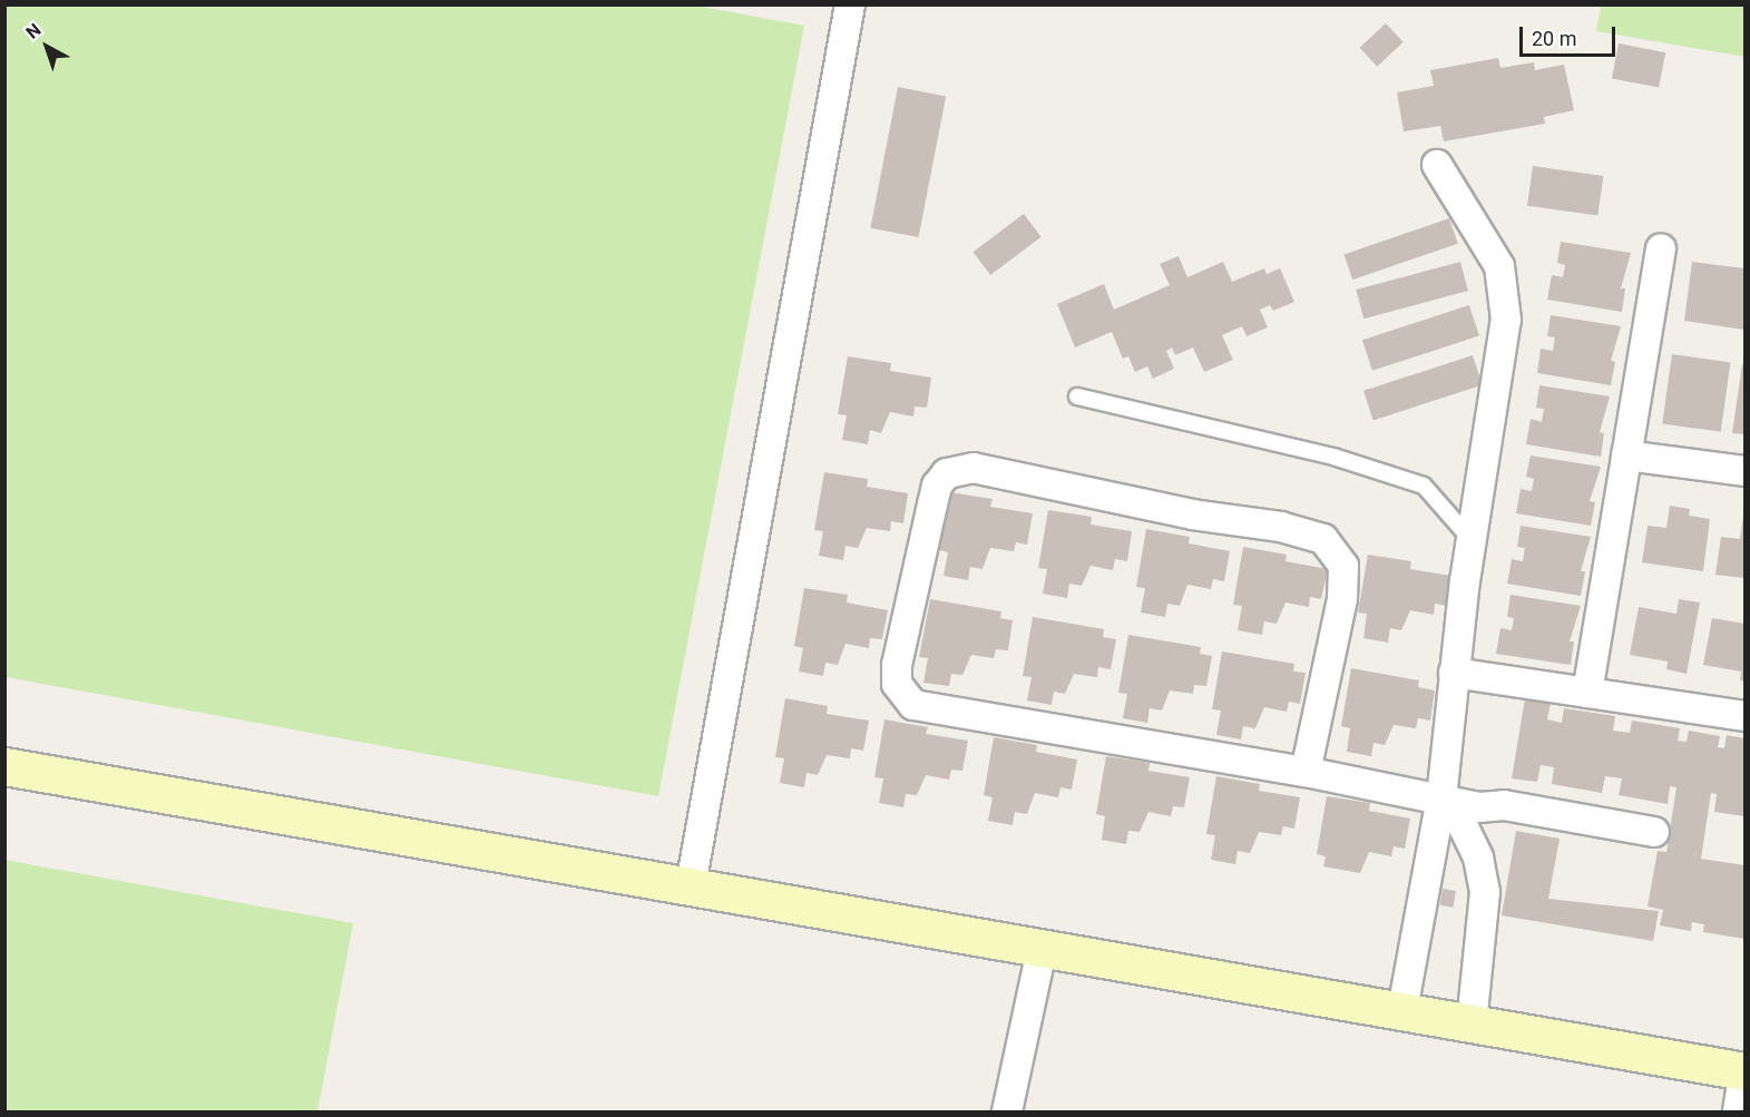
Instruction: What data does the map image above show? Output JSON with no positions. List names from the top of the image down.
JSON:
{
  "scale_bar": "20 m",
  "north": "top left"
}
